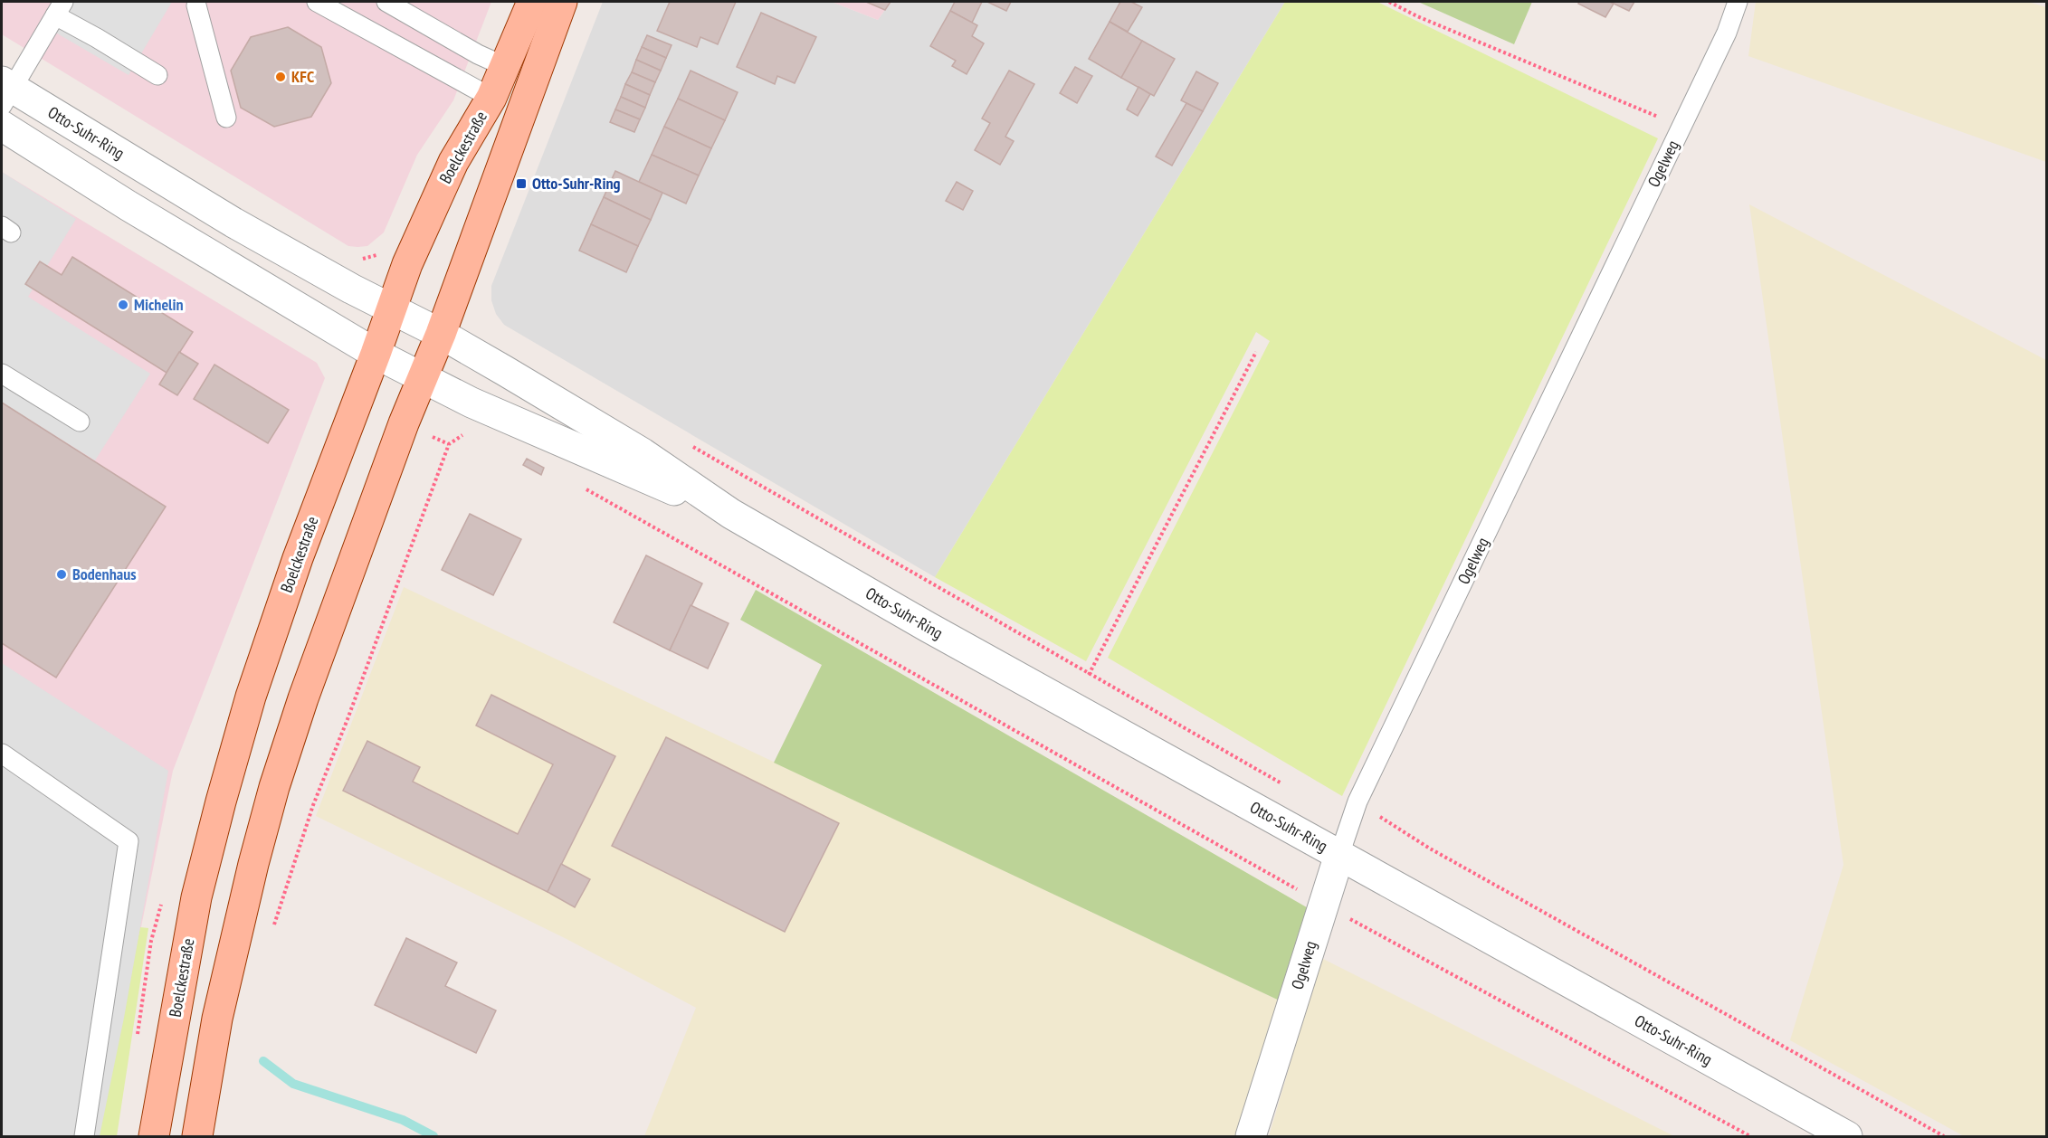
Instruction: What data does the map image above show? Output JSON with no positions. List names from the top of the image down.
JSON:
{
  "streets": {
    "main road": ["Boelckestraße"],
    "street": ["Otto-Suhr-Ring", "Ogelweg"]
  },
  "crossings": [
    ["Otto-Suhr-Ring", "Boelckestraße"],
    ["Otto-Suhr-Ring", "Ogelweg"]
  ],
  "places": {
    "other": ["KFC", "Michelin", "Bodenhaus"],
    "transit": ["Otto-Suhr-Ring"]
  }
}
